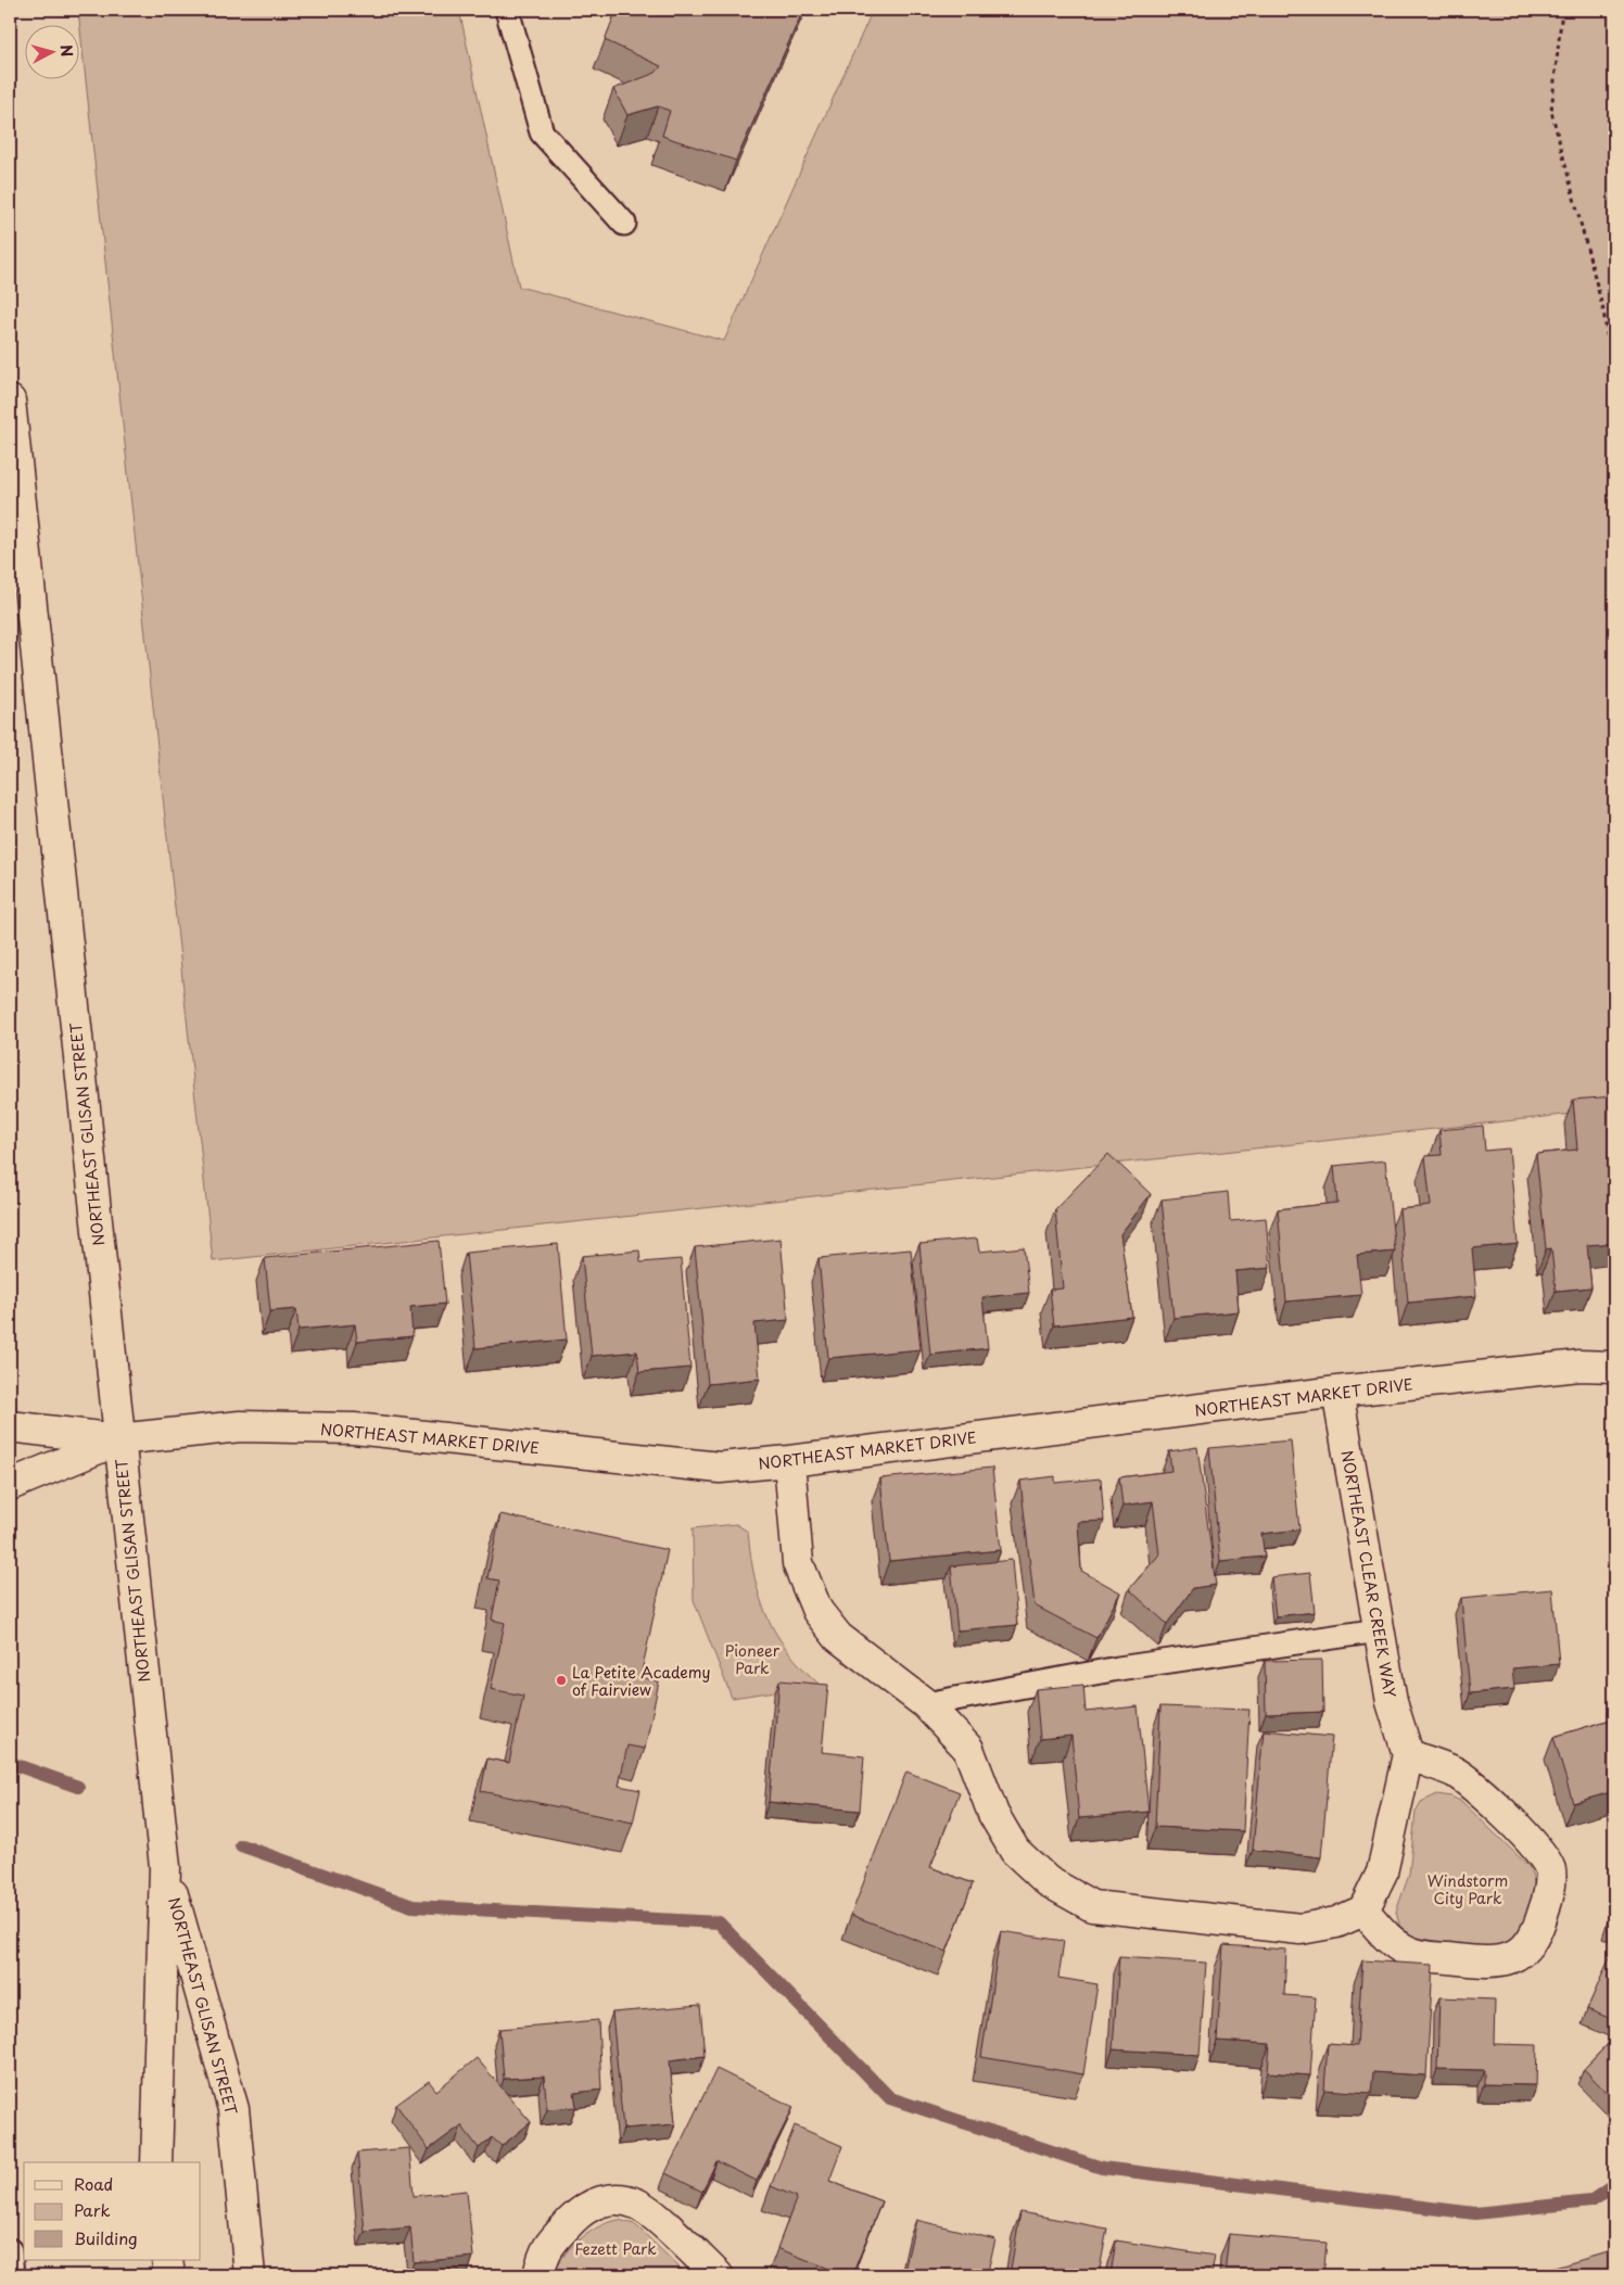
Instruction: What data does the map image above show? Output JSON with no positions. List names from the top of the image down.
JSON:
{
  "streets": {
    "street": ["NORTHEAST GLISAN STREET", "NORTHEAST MARKET DRIVE", "NORTHEAST CLEAR CREEK WAY"]
  },
  "crossings": [
    ["NORTHEAST GLISAN STREET", "NORTHEAST MARKET DRIVE"],
    ["NORTHEAST MARKET DRIVE", "NORTHEAST CLEAR CREEK WAY"]
  ],
  "parks": ["Pioneer Park", "Windstorm City Park", "Fezett Park"],
  "places": ["La Petite Academy of Fairview"],
  "legend": ["Road", "Park", "Building"],
  "north": "right"
}
